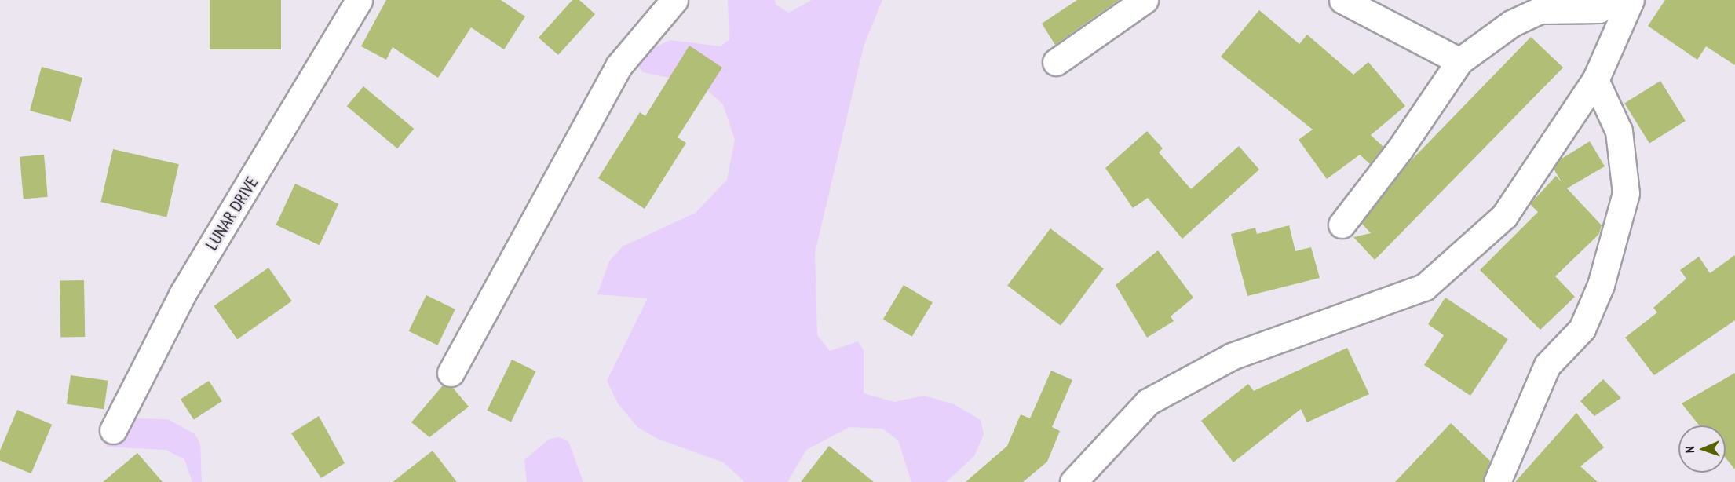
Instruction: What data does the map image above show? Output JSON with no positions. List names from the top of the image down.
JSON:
{
  "streets": {
    "street": ["LUNAR DRIVE"]
  },
  "north": "left"
}
